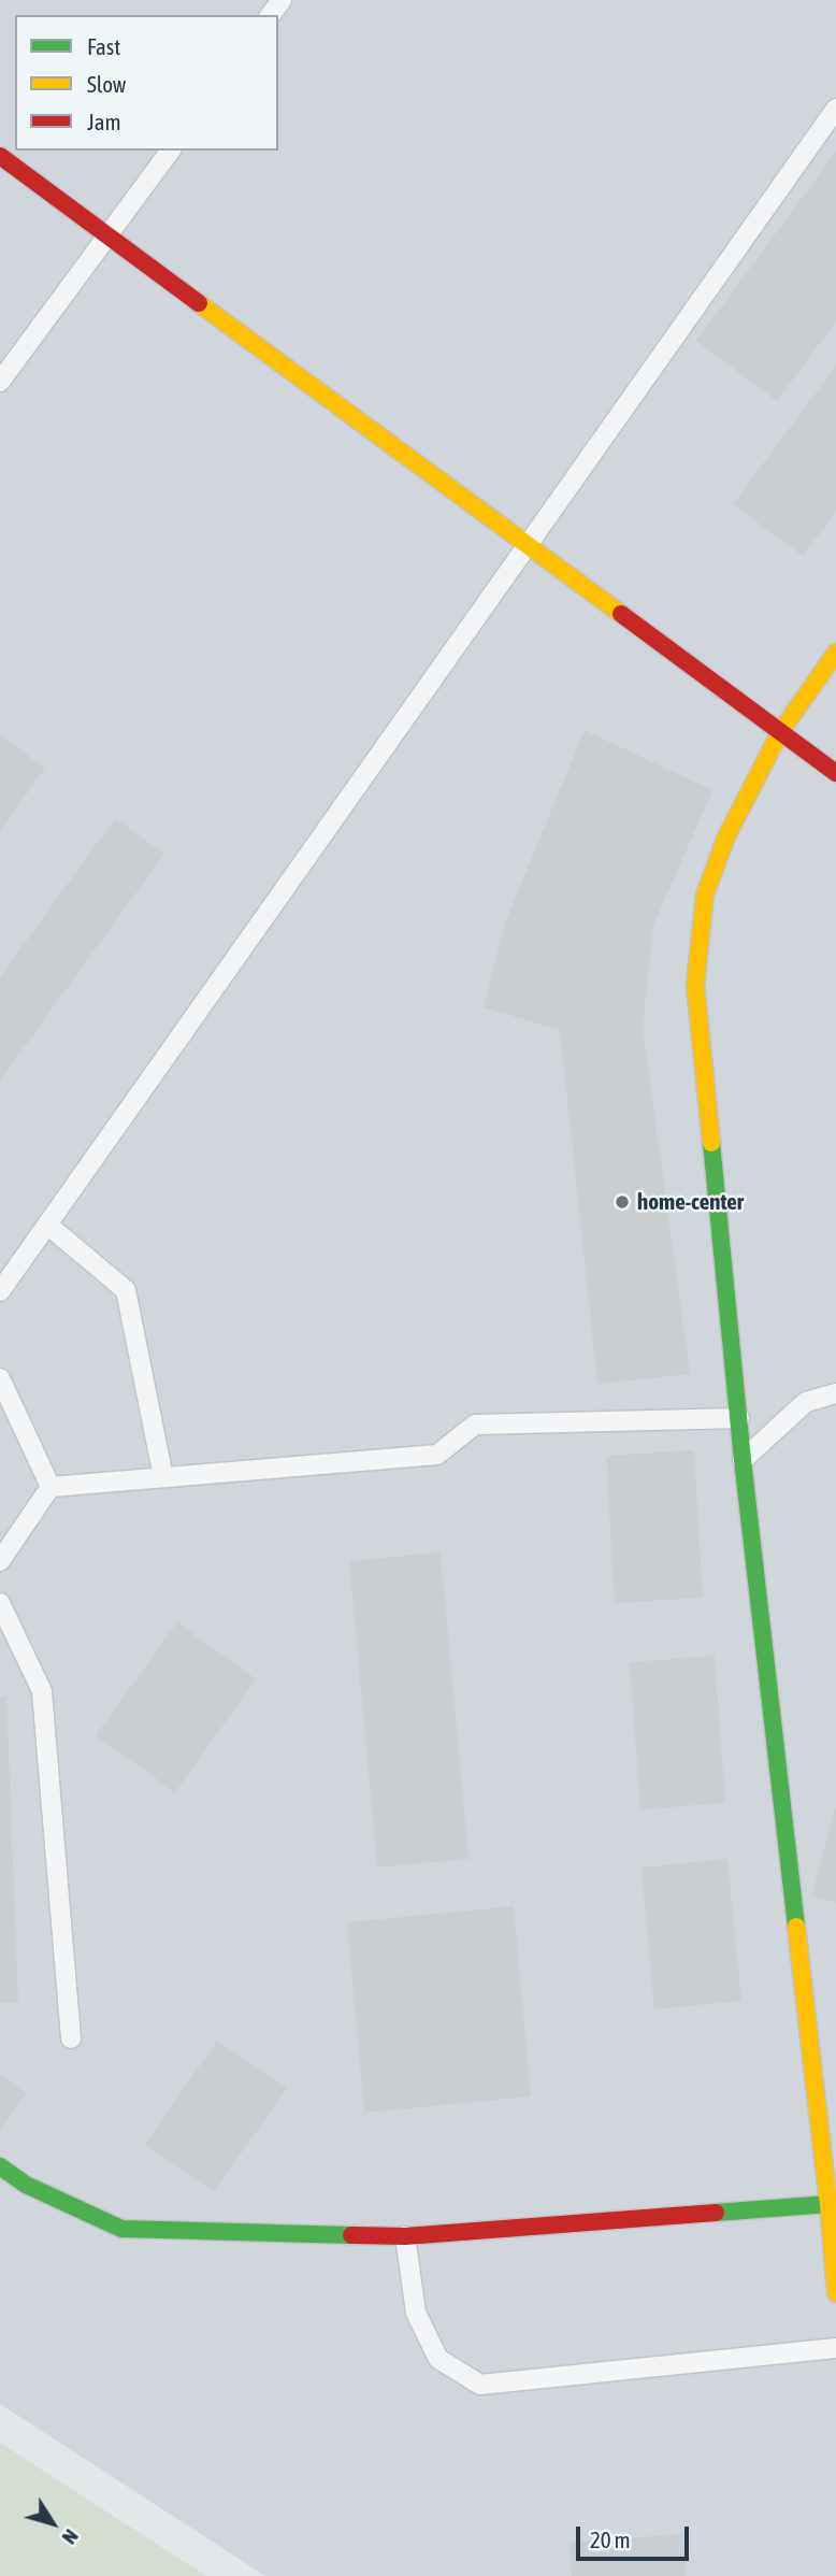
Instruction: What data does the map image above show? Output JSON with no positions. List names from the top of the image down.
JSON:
{
  "places": ["home-center"],
  "legend": ["Fast", "Slow", "Jam"],
  "scale_bar": "20 m",
  "north": "bottom right"
}
